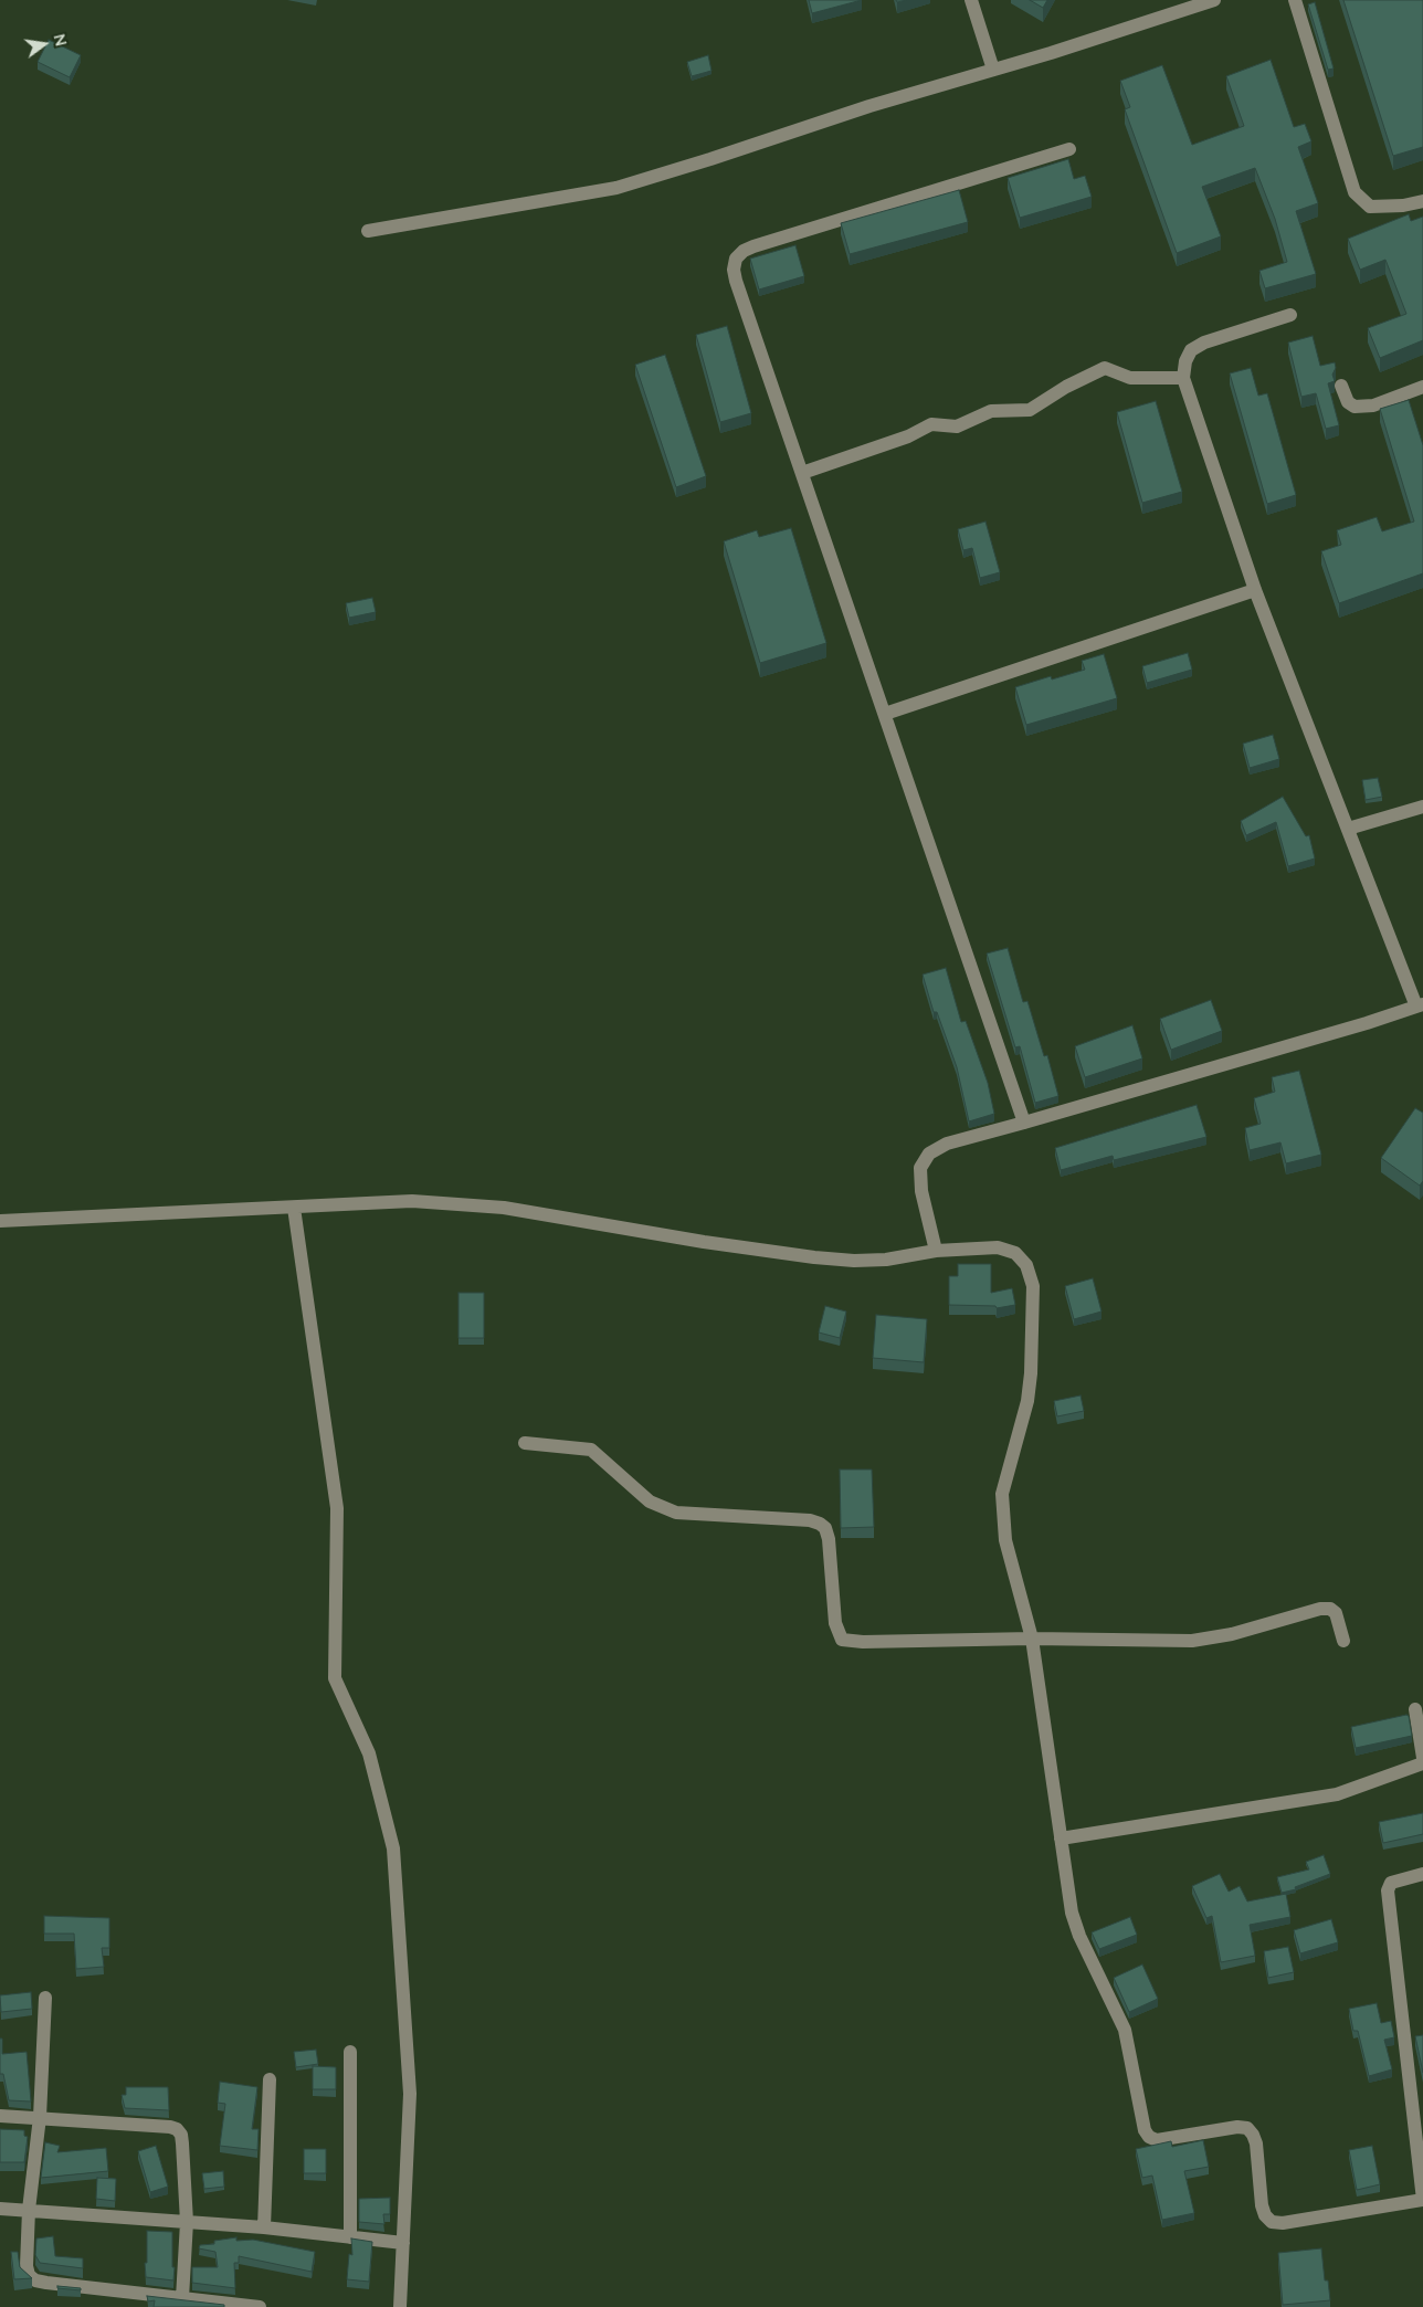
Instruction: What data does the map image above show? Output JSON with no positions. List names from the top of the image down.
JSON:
{
  "north": "right"
}
